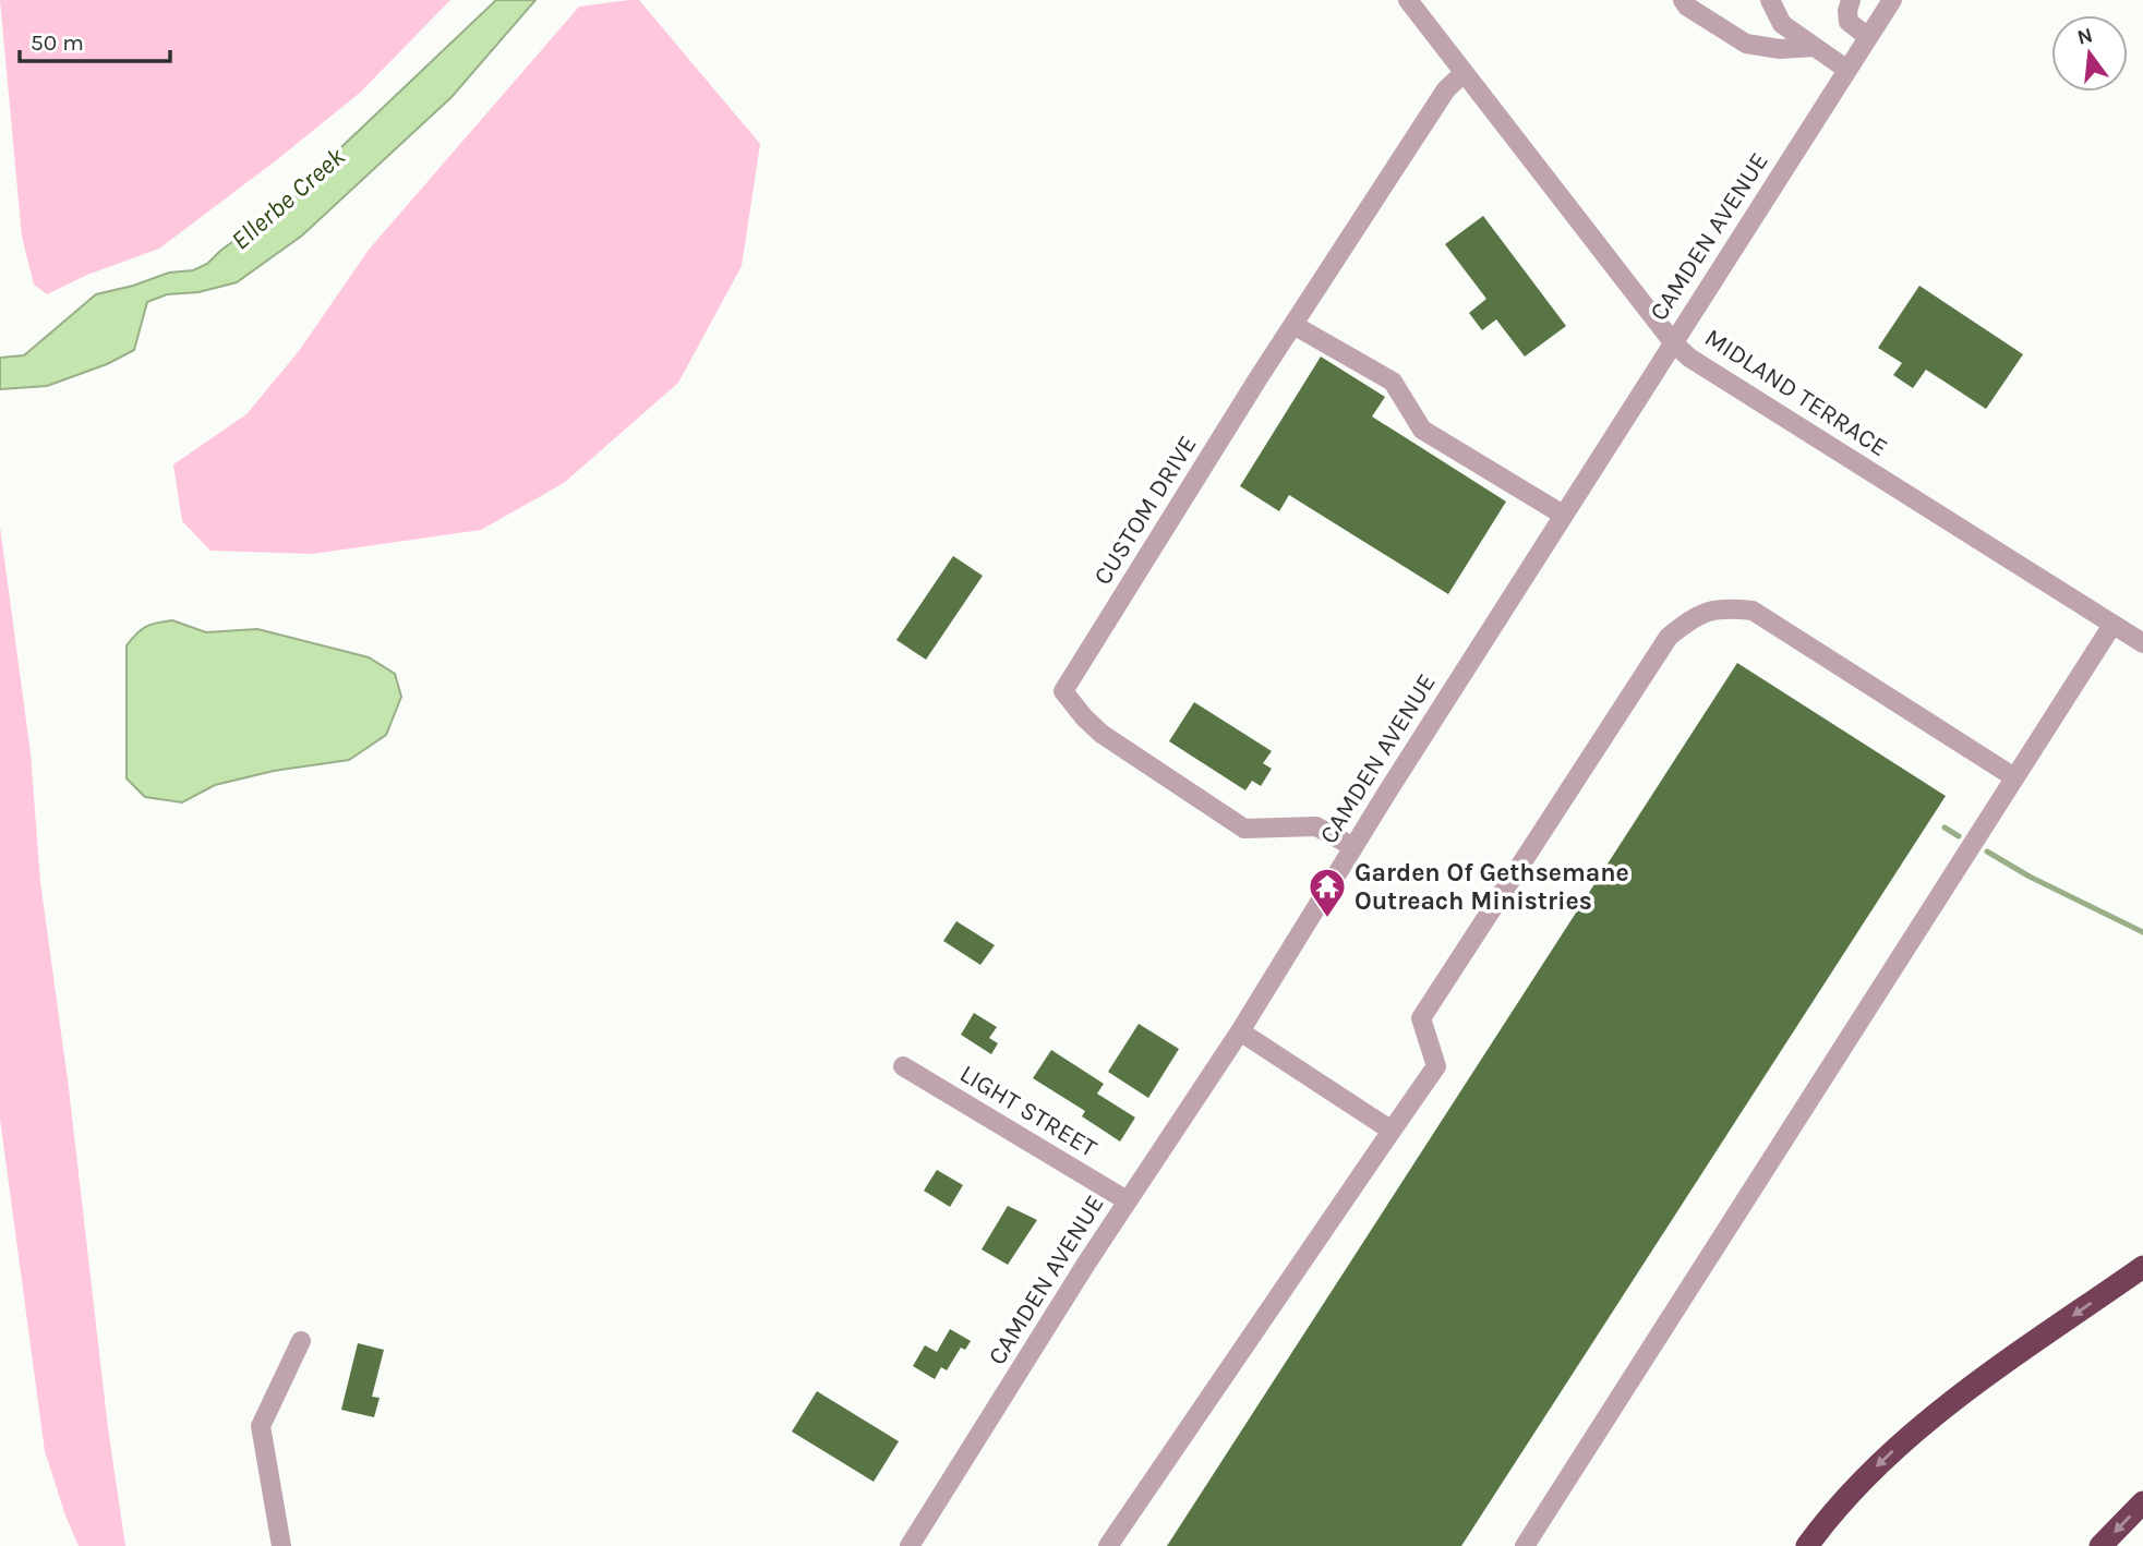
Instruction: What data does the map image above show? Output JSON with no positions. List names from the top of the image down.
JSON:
{
  "streets": {
    "street": [
      "CAMDEN AVENUE",
      "MIDLAND TERRACE",
      "CUSTOM DRIVE",
      "LIGHT STREET"
    ]
  },
  "crossings": [
    ["CAMDEN AVENUE", "MIDLAND TERRACE"],
    ["CAMDEN AVENUE", "CUSTOM DRIVE"],
    ["CAMDEN AVENUE", "LIGHT STREET"],
    ["MIDLAND TERRACE", "CUSTOM DRIVE"]
  ],
  "water": ["Ellerbe Creek"],
  "places": {
    "temple": ["Garden Of Gethsemane Outreach Ministries"]
  },
  "scale_bar": "50 m",
  "north": "top"
}
